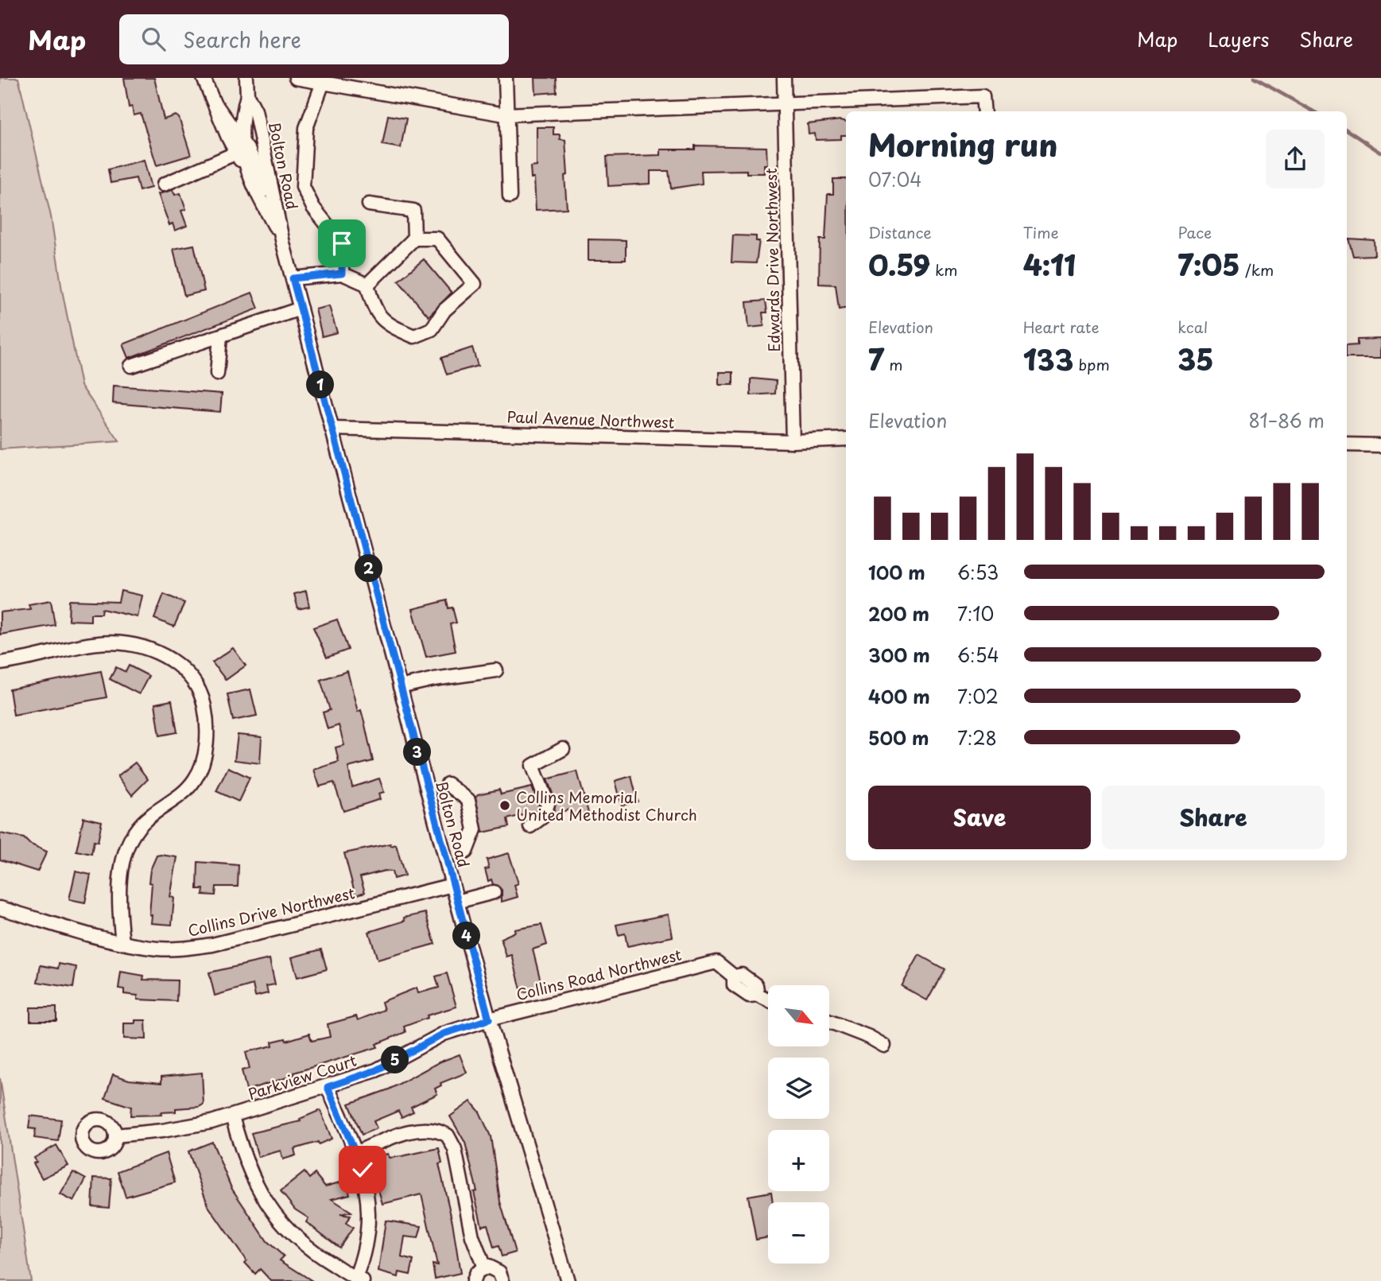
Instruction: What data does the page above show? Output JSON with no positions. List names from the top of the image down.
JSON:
{
  "streets": {
    "street": [
      "Bolton Road",
      "Edwards Drive Northwest",
      "Paul Avenue Northwest",
      "Collins Drive Northwest",
      "Collins Road Northwest",
      "Parkview Court"
    ]
  },
  "crossings": [
    ["Bolton Road", "Paul Avenue Northwest"],
    ["Bolton Road", "Collins Drive Northwest"],
    ["Bolton Road", "Collins Road Northwest"],
    ["Bolton Road", "Parkview Court"],
    ["Edwards Drive Northwest", "Paul Avenue Northwest"],
    ["Collins Road Northwest", "Parkview Court"]
  ],
  "places": ["Collins Memorial United Methodist Church"],
  "north": "bottom right",
  "page": {
    "header": "Map",
    "search": "Search here",
    "nav": ["Map", "Layers", "Share"],
    "heading": ["Morning run", "07:04"],
    "stats": [
      ["Distance", "0.59 km"],
      ["Time", "4:11"],
      ["Pace", "7:05 /km"],
      ["Elevation", "7 m"],
      ["Heart rate", "133 bpm"],
      ["kcal", "35"]
    ],
    "pins": [
      "1",
      "2",
      "3",
      "4",
      "5"
    ],
    "chart": ["Elevation", "81–86 m"],
    "list": [
      {
        "name": "100 m",
        "note": "6:53"
      },
      {
        "name": "200 m",
        "note": "7:10"
      },
      {
        "name": "300 m",
        "note": "6:54"
      },
      {
        "name": "400 m",
        "note": "7:02"
      },
      {
        "name": "500 m",
        "note": "7:28"
      }
    ],
    "buttons": ["Save", "Share"],
    "map_buttons": ["+", "−"]
  }
}
